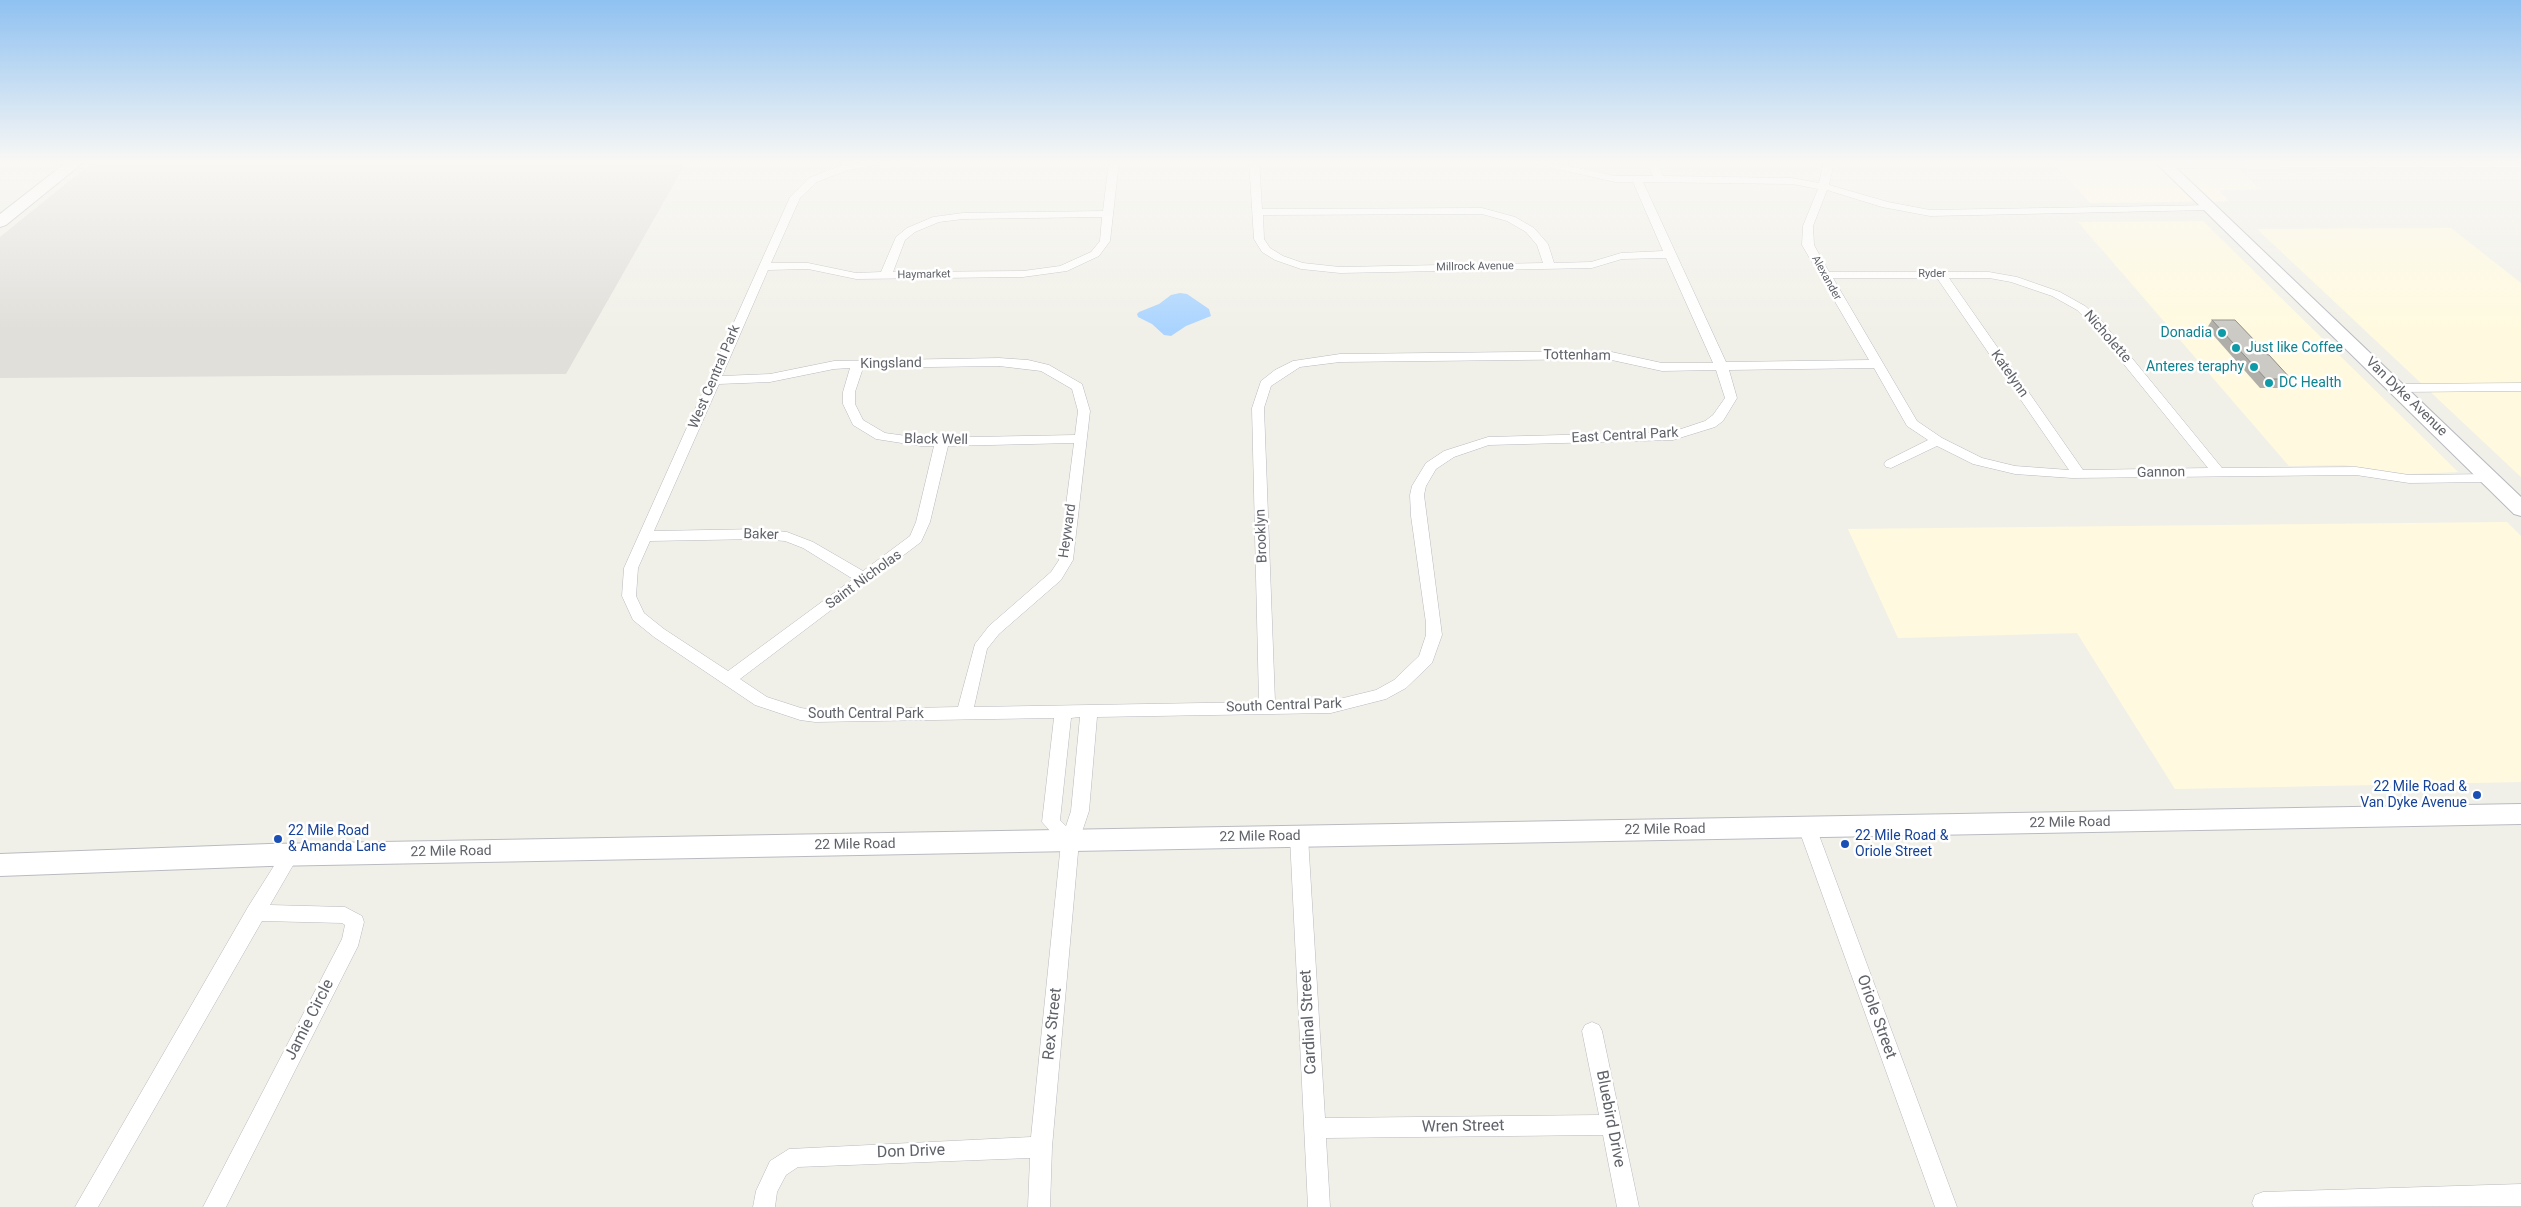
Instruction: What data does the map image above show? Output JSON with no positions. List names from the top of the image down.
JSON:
{
  "streets": {
    "street": [
      "Millrock Avenue",
      "Ryder",
      "Haymarket",
      "Alexander",
      "Nicholette",
      "Tottenham",
      "Kingsland",
      "Katelynn",
      "West Central Park",
      "Van Dyke Avenue",
      "East Central Park",
      "Black Well",
      "Gannon",
      "Heyward",
      "Baker",
      "Brooklyn",
      "Saint Nicholas",
      "South Central Park",
      "22 Mile Road",
      "Oriole Street",
      "Jamie Circle",
      "Cardinal Street",
      "Rex Street",
      "Bluebird Drive",
      "Wren Street",
      "Don Drive"
    ]
  },
  "crossings": [
    ["Millrock Avenue", "East Central Park"],
    ["Ryder", "Alexander"],
    ["Ryder", "Nicholette"],
    ["Ryder", "Katelynn"],
    ["Haymarket", "West Central Park"],
    ["Alexander", "Tottenham"],
    ["Alexander", "Gannon"],
    ["Nicholette", "Gannon"],
    ["Tottenham", "East Central Park"],
    ["Tottenham", "Gannon"],
    ["Tottenham", "Brooklyn"],
    ["Kingsland", "West Central Park"],
    ["Kingsland", "Black Well"],
    ["Kingsland", "Heyward"],
    ["Katelynn", "Gannon"],
    ["West Central Park", "Baker"],
    ["West Central Park", "South Central Park"],
    ["Van Dyke Avenue", "Gannon"],
    ["East Central Park", "South Central Park"],
    ["Black Well", "Heyward"],
    ["Black Well", "Saint Nicholas"],
    ["Heyward", "South Central Park"],
    ["Baker", "Saint Nicholas"],
    ["Brooklyn", "South Central Park"],
    ["Saint Nicholas", "South Central Park"],
    ["22 Mile Road", "Oriole Street"],
    ["22 Mile Road", "Cardinal Street"],
    ["22 Mile Road", "Rex Street"],
    ["Cardinal Street", "Wren Street"],
    ["Rex Street", "Don Drive"],
    ["Bluebird Drive", "Wren Street"]
  ],
  "places": [
    "Donadia",
    "Just like Coffee",
    "Anteres teraphy",
    "DC Health",
    "22 Mile Road & Van Dyke Avenue",
    "22 Mile Road & Amanda Lane",
    "22 Mile Road & Oriole Street"
  ]
}
